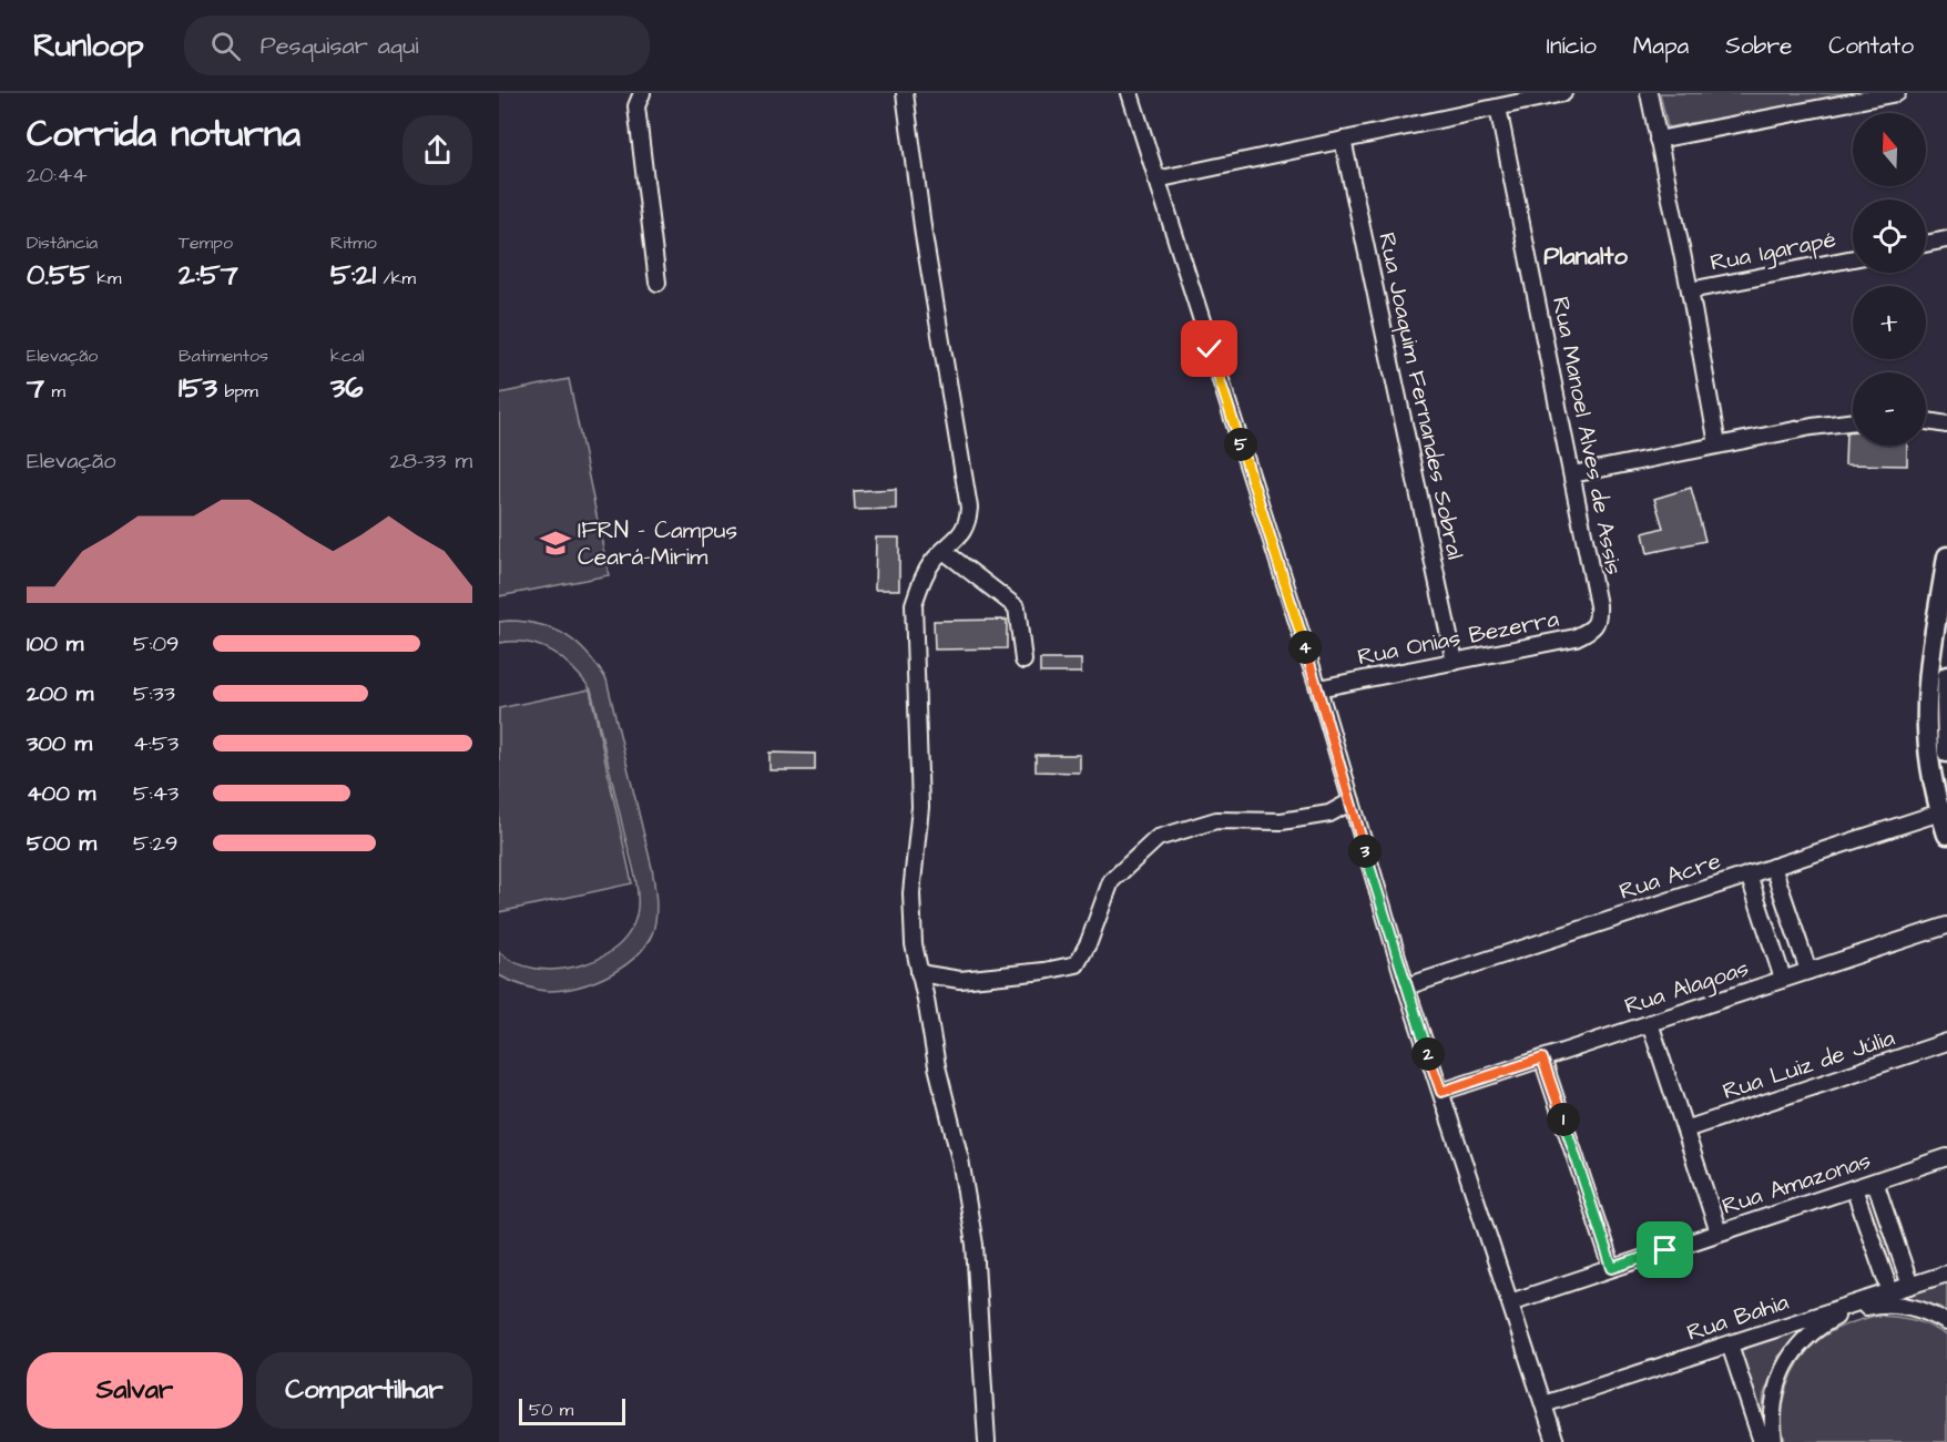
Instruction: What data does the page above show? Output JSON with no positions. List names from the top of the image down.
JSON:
{
  "streets": {
    "street": [
      "Rua Igarapé",
      "Rua Joaquim Fernandes Sobral",
      "Rua Manoel Alves de Assis",
      "Rua Onias Bezerra",
      "Rua Acre",
      "Rua Alagoas",
      "Rua Luiz de Júlia",
      "Rua Amazonas",
      "Rua Bahia"
    ]
  },
  "crossings": [
    ["Rua Joaquim Fernandes Sobral", "Rua Onias Bezerra"],
    ["Rua Manoel Alves de Assis", "Rua Onias Bezerra"]
  ],
  "districts": ["Planalto"],
  "places": {
    "school or university": ["IFRN - Campus Ceará-Mirim"]
  },
  "scale_bar": "50 m",
  "north": "top",
  "page": {
    "header": "Runloop",
    "search": "Pesquisar aqui",
    "nav": [
      "Início",
      "Mapa",
      "Sobre",
      "Contato"
    ],
    "heading": ["Corrida noturna", "20:44"],
    "map_buttons": ["+", "−"],
    "stats": [
      ["Distância", "0.55 km"],
      ["Tempo", "2:57"],
      ["Ritmo", "5:21 /km"],
      ["Elevação", "7 m"],
      ["Batimentos", "153 bpm"],
      ["kcal", "36"]
    ],
    "pins": [
      "5",
      "4",
      "3",
      "2",
      "1"
    ],
    "chart": ["Elevação", "28–33 m"],
    "list": [
      {
        "name": "100 m",
        "note": "5:09"
      },
      {
        "name": "200 m",
        "note": "5:33"
      },
      {
        "name": "300 m",
        "note": "4:53"
      },
      {
        "name": "400 m",
        "note": "5:43"
      },
      {
        "name": "500 m",
        "note": "5:29"
      }
    ],
    "buttons": ["Salvar", "Compartilhar"],
    "scale": "50 m"
  }
}
